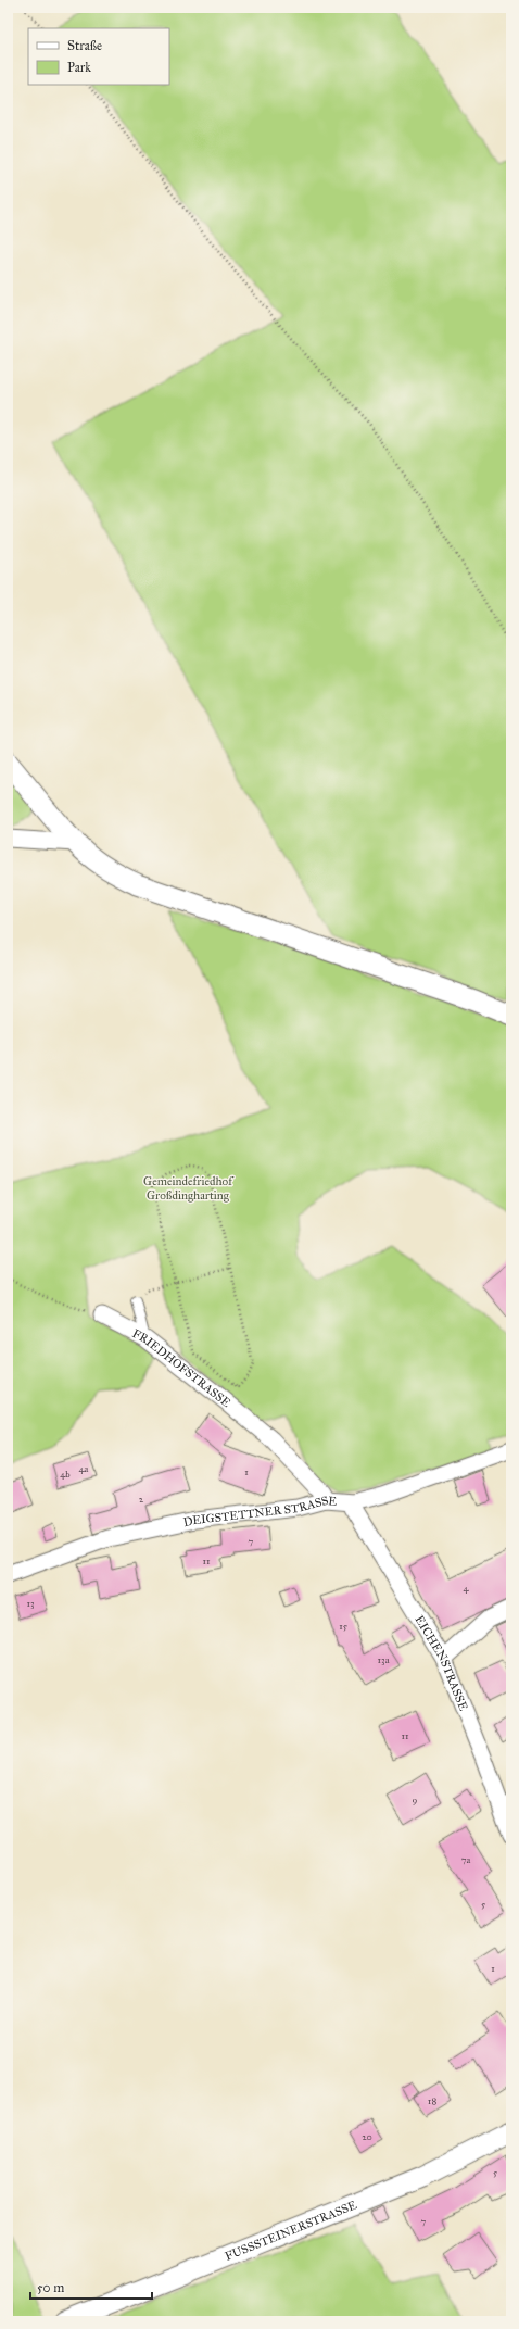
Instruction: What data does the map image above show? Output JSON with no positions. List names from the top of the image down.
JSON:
{
  "streets": {
    "street": [
      "FRIEDHOFSTRASSE",
      "DEIGSTETTNER STRASSE",
      "EICHENSTRASSE",
      "FUSSSTEINERSTRASSE"
    ]
  },
  "crossings": [
    ["FRIEDHOFSTRASSE", "DEIGSTETTNER STRASSE"],
    ["DEIGSTETTNER STRASSE", "EICHENSTRASSE"]
  ],
  "parks": ["Gemeindefriedhof Großdingharting"],
  "house_numbers": [
    "4a",
    "1",
    "4b",
    "2",
    "7",
    "11",
    "4",
    "13",
    "15",
    "13a",
    "11",
    "9",
    "7a",
    "5",
    "1",
    "18",
    "20",
    "5",
    "7"
  ],
  "legend": ["Straße", "Park"],
  "scale_bar": "50 m"
}
